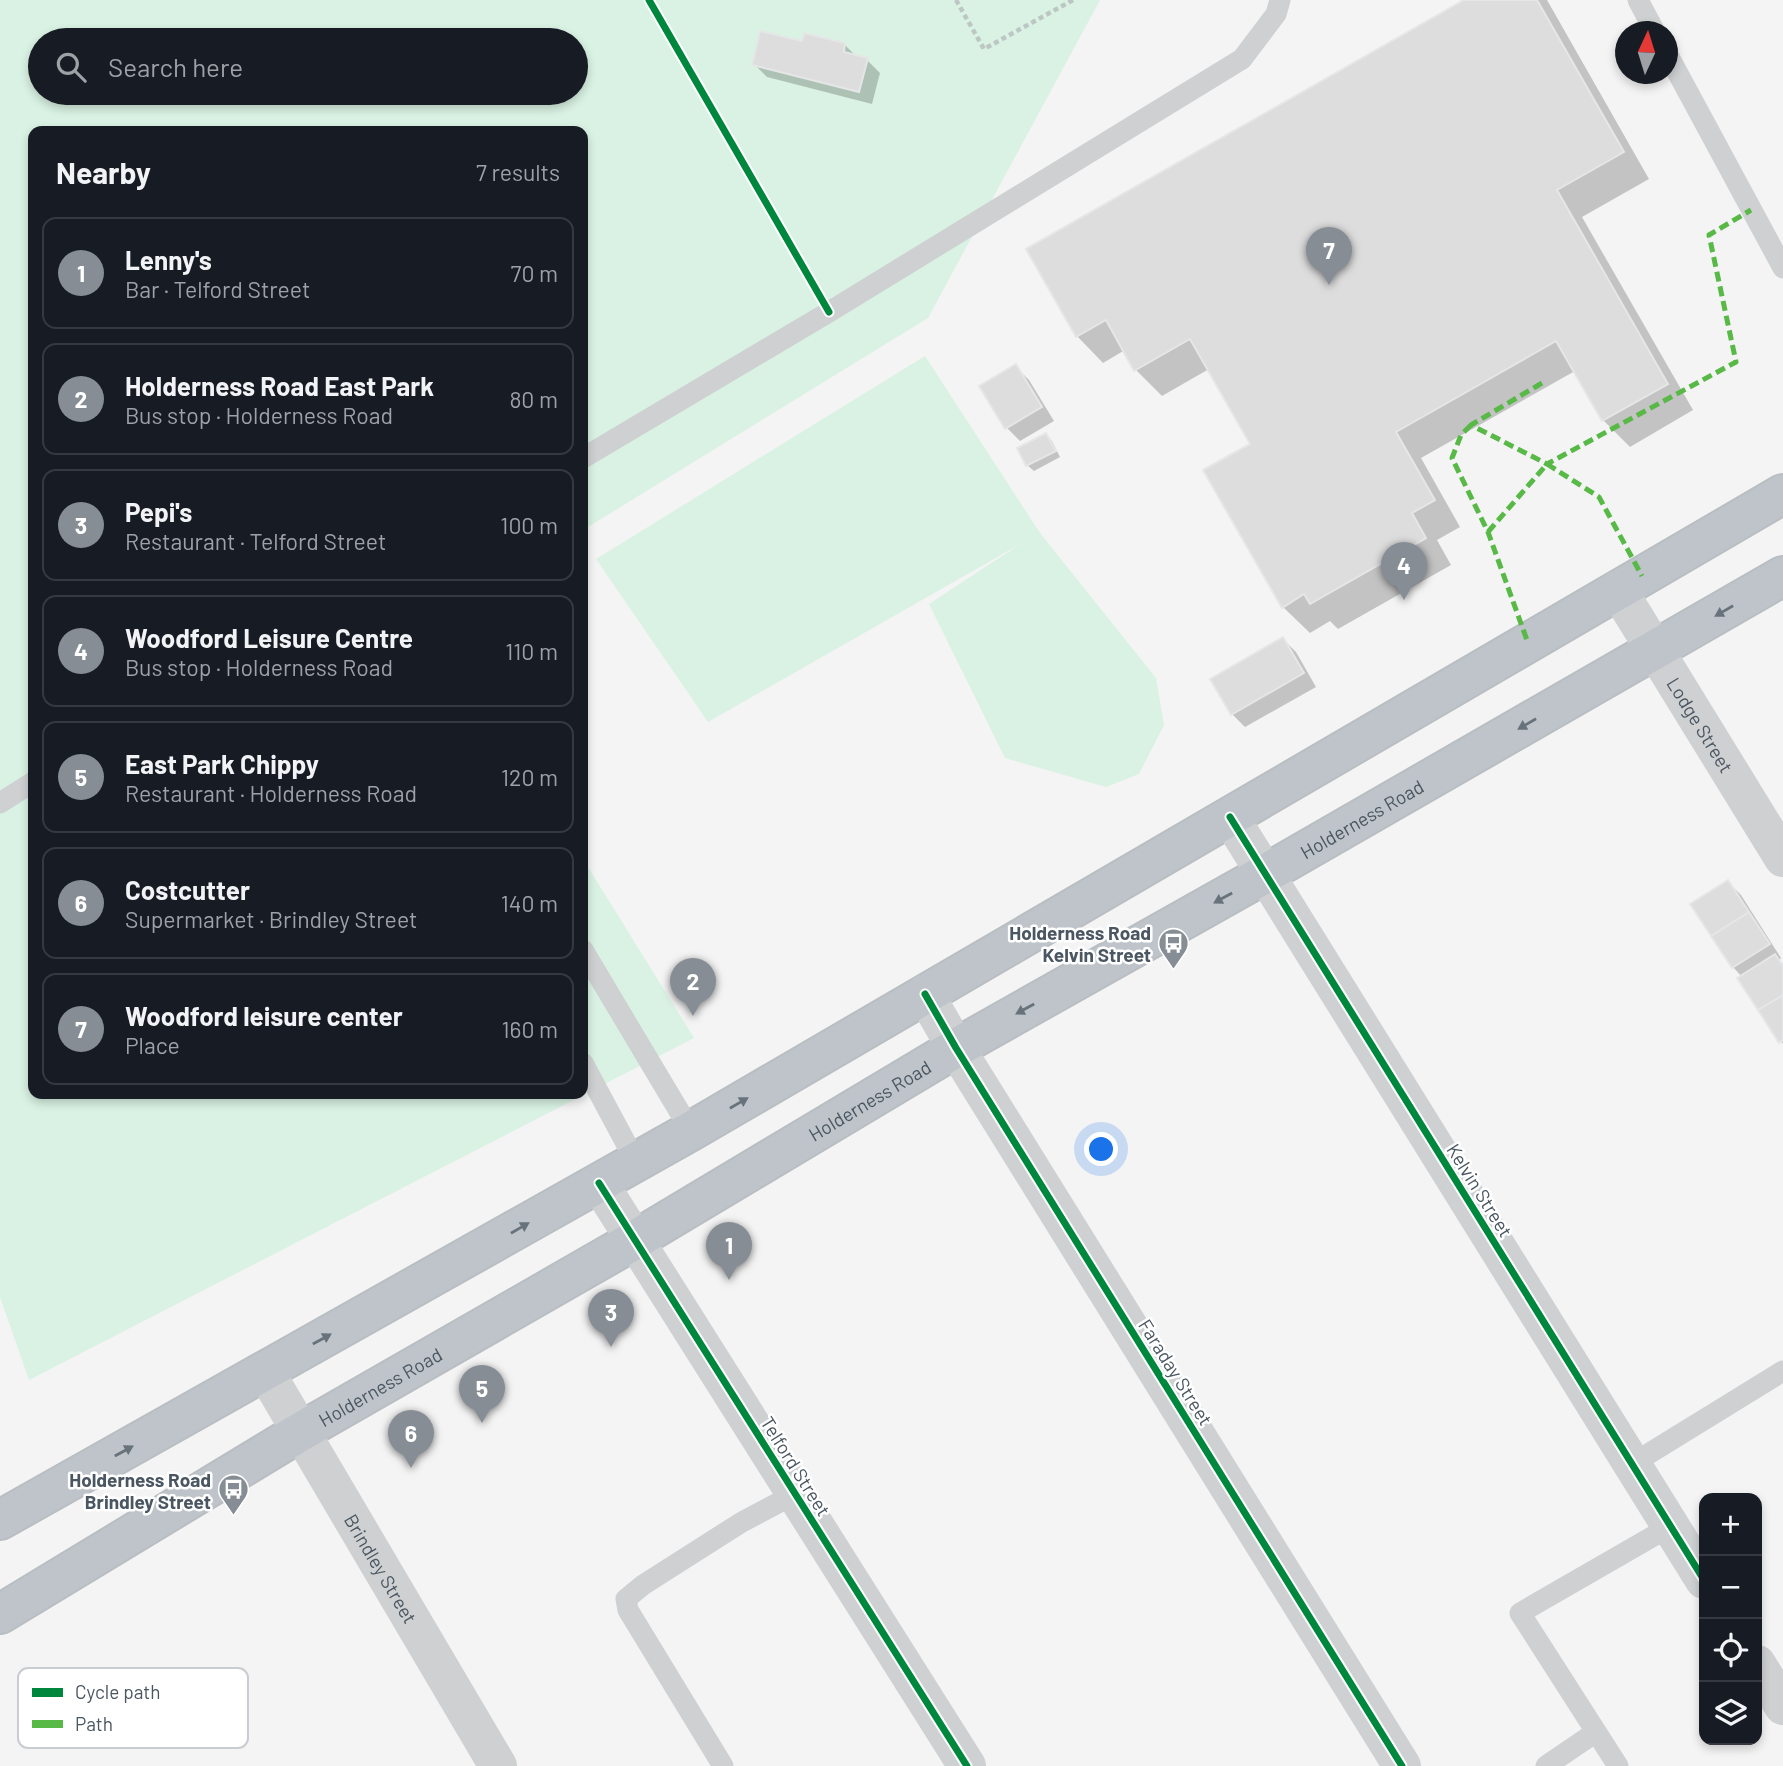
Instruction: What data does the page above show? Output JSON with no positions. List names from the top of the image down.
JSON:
{
  "streets": {
    "highway": ["Holderness Road"],
    "street": [
      "Lodge Street",
      "Kelvin Street",
      "Faraday Street",
      "Telford Street",
      "Brindley Street"
    ]
  },
  "crossings": [
    ["Lodge Street", "Holderness Road"],
    ["Holderness Road", "Kelvin Street"],
    ["Holderness Road", "Faraday Street"],
    ["Holderness Road", "Telford Street"],
    ["Holderness Road", "Brindley Street"]
  ],
  "places": {
    "bus stop": ["Holderness Road Kelvin Street", "Holderness Road Brindley Street"]
  },
  "legend": ["Cycle path", "Path"],
  "north": "top",
  "page": {
    "search": "Search here",
    "heading": ["Nearby", "7 results"],
    "list": [
      {
        "mark": "1",
        "name": "Lenny's",
        "note": "Bar · Telford Street",
        "value": "70 m"
      },
      {
        "mark": "2",
        "name": "Holderness Road East Park",
        "note": "Bus stop · Holderness Road",
        "value": "80 m"
      },
      {
        "mark": "3",
        "name": "Pepi's",
        "note": "Restaurant · Telford Street",
        "value": "100 m"
      },
      {
        "mark": "4",
        "name": "Woodford Leisure Centre",
        "note": "Bus stop · Holderness Road",
        "value": "110 m"
      },
      {
        "mark": "5",
        "name": "East Park Chippy",
        "note": "Restaurant · Holderness Road",
        "value": "120 m"
      },
      {
        "mark": "6",
        "name": "Costcutter",
        "note": "Supermarket · Brindley Street",
        "value": "140 m"
      },
      {
        "mark": "7",
        "name": "Woodford leisure center",
        "note": "Place",
        "value": "160 m"
      }
    ],
    "pins": [
      "7",
      "4",
      "2",
      "1",
      "3",
      "5",
      "6"
    ],
    "map_buttons": ["+", "−"]
  }
}
